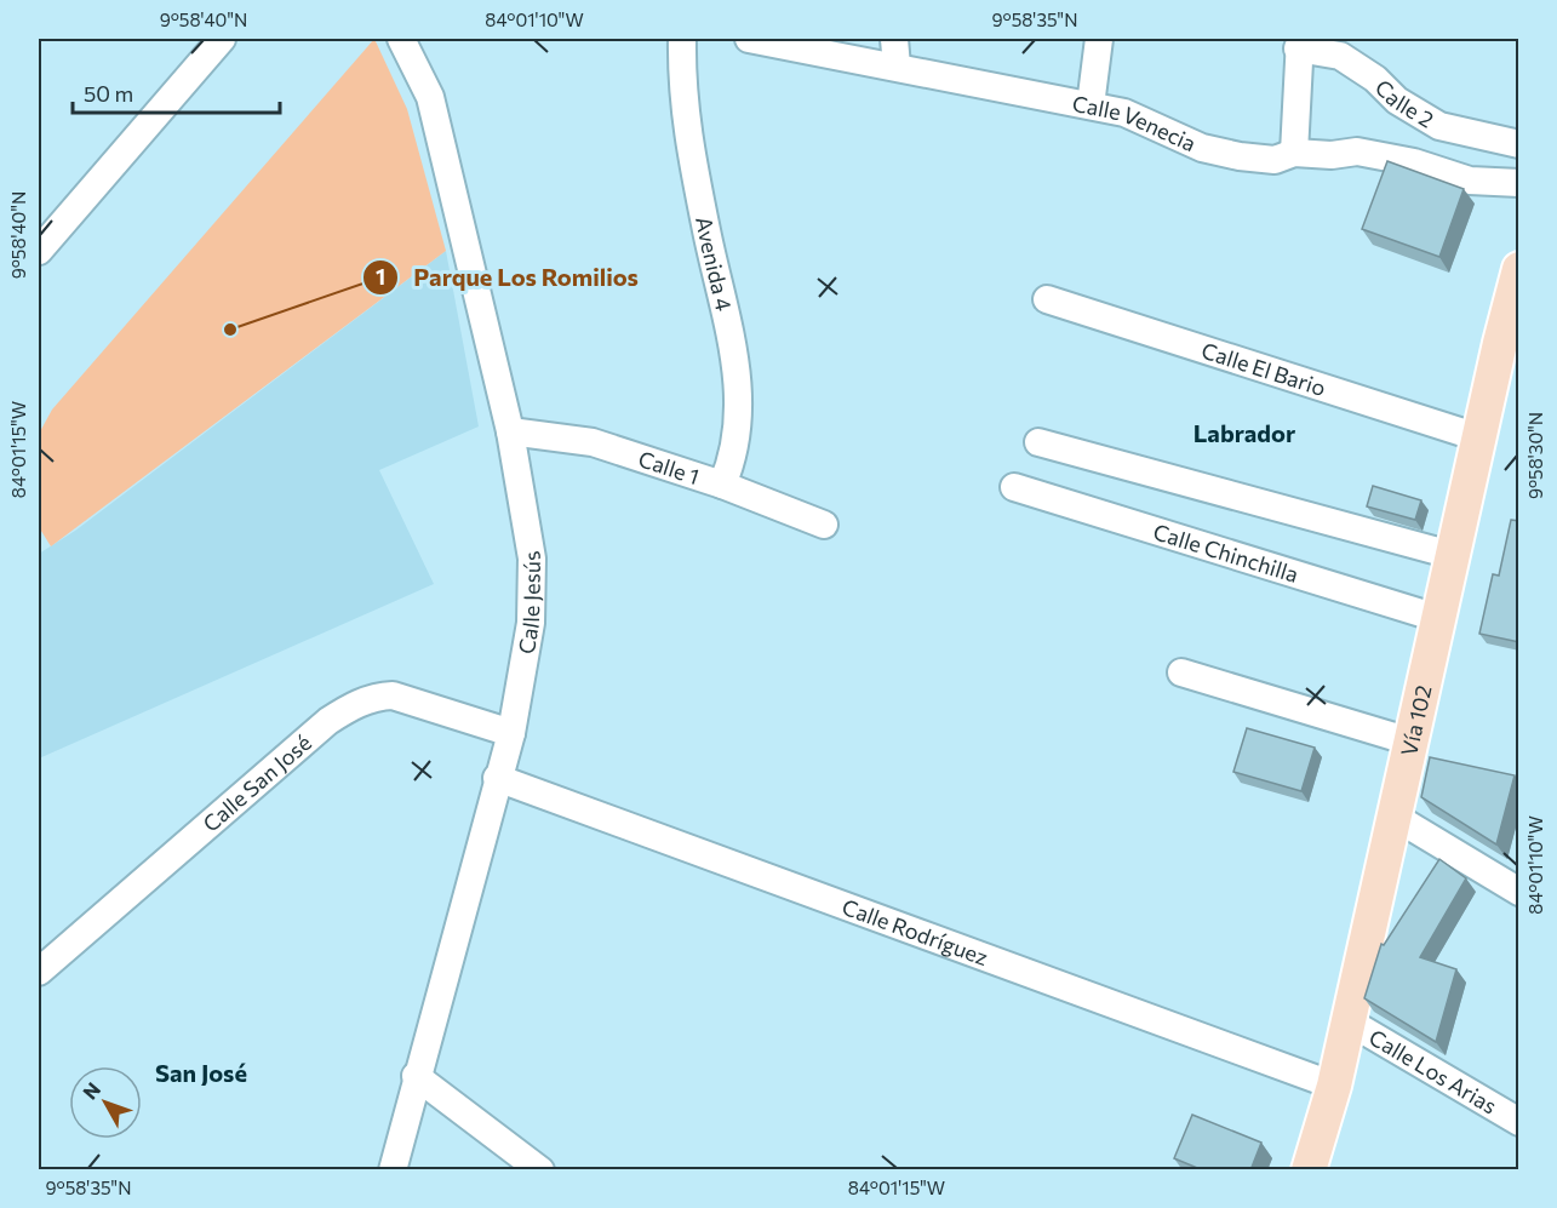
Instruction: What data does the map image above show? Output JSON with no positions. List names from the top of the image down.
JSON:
{
  "streets": {
    "main road": ["Vía 102"],
    "street": [
      "Calle 2",
      "Calle Venecia",
      "Avenida 4",
      "Calle El Bario",
      "Calle 1",
      "Calle Chinchilla",
      "Calle Jesús",
      "Calle San José",
      "Calle Rodríguez",
      "Calle Los Arias"
    ]
  },
  "crossings": [
    ["Avenida 4", "Calle 1"],
    ["Calle El Bario", "Vía 102"],
    ["Calle 1", "Calle Jesús"],
    ["Calle Chinchilla", "Vía 102"],
    ["Calle Jesús", "Calle San José"],
    ["Calle Jesús", "Calle Rodríguez"],
    ["Vía 102", "Calle Rodríguez"],
    ["Vía 102", "Calle Los Arias"]
  ],
  "districts": ["Labrador", "San José"],
  "places": ["Parque Los Romilios"],
  "scale_bar": "50 m",
  "north": "top left",
  "coordinates": [
    "9°58'40\"N",
    "84°01'10\"W",
    "9°58'35\"N",
    "84°01'15\"W",
    "9°58'30\"N"
  ]
}
